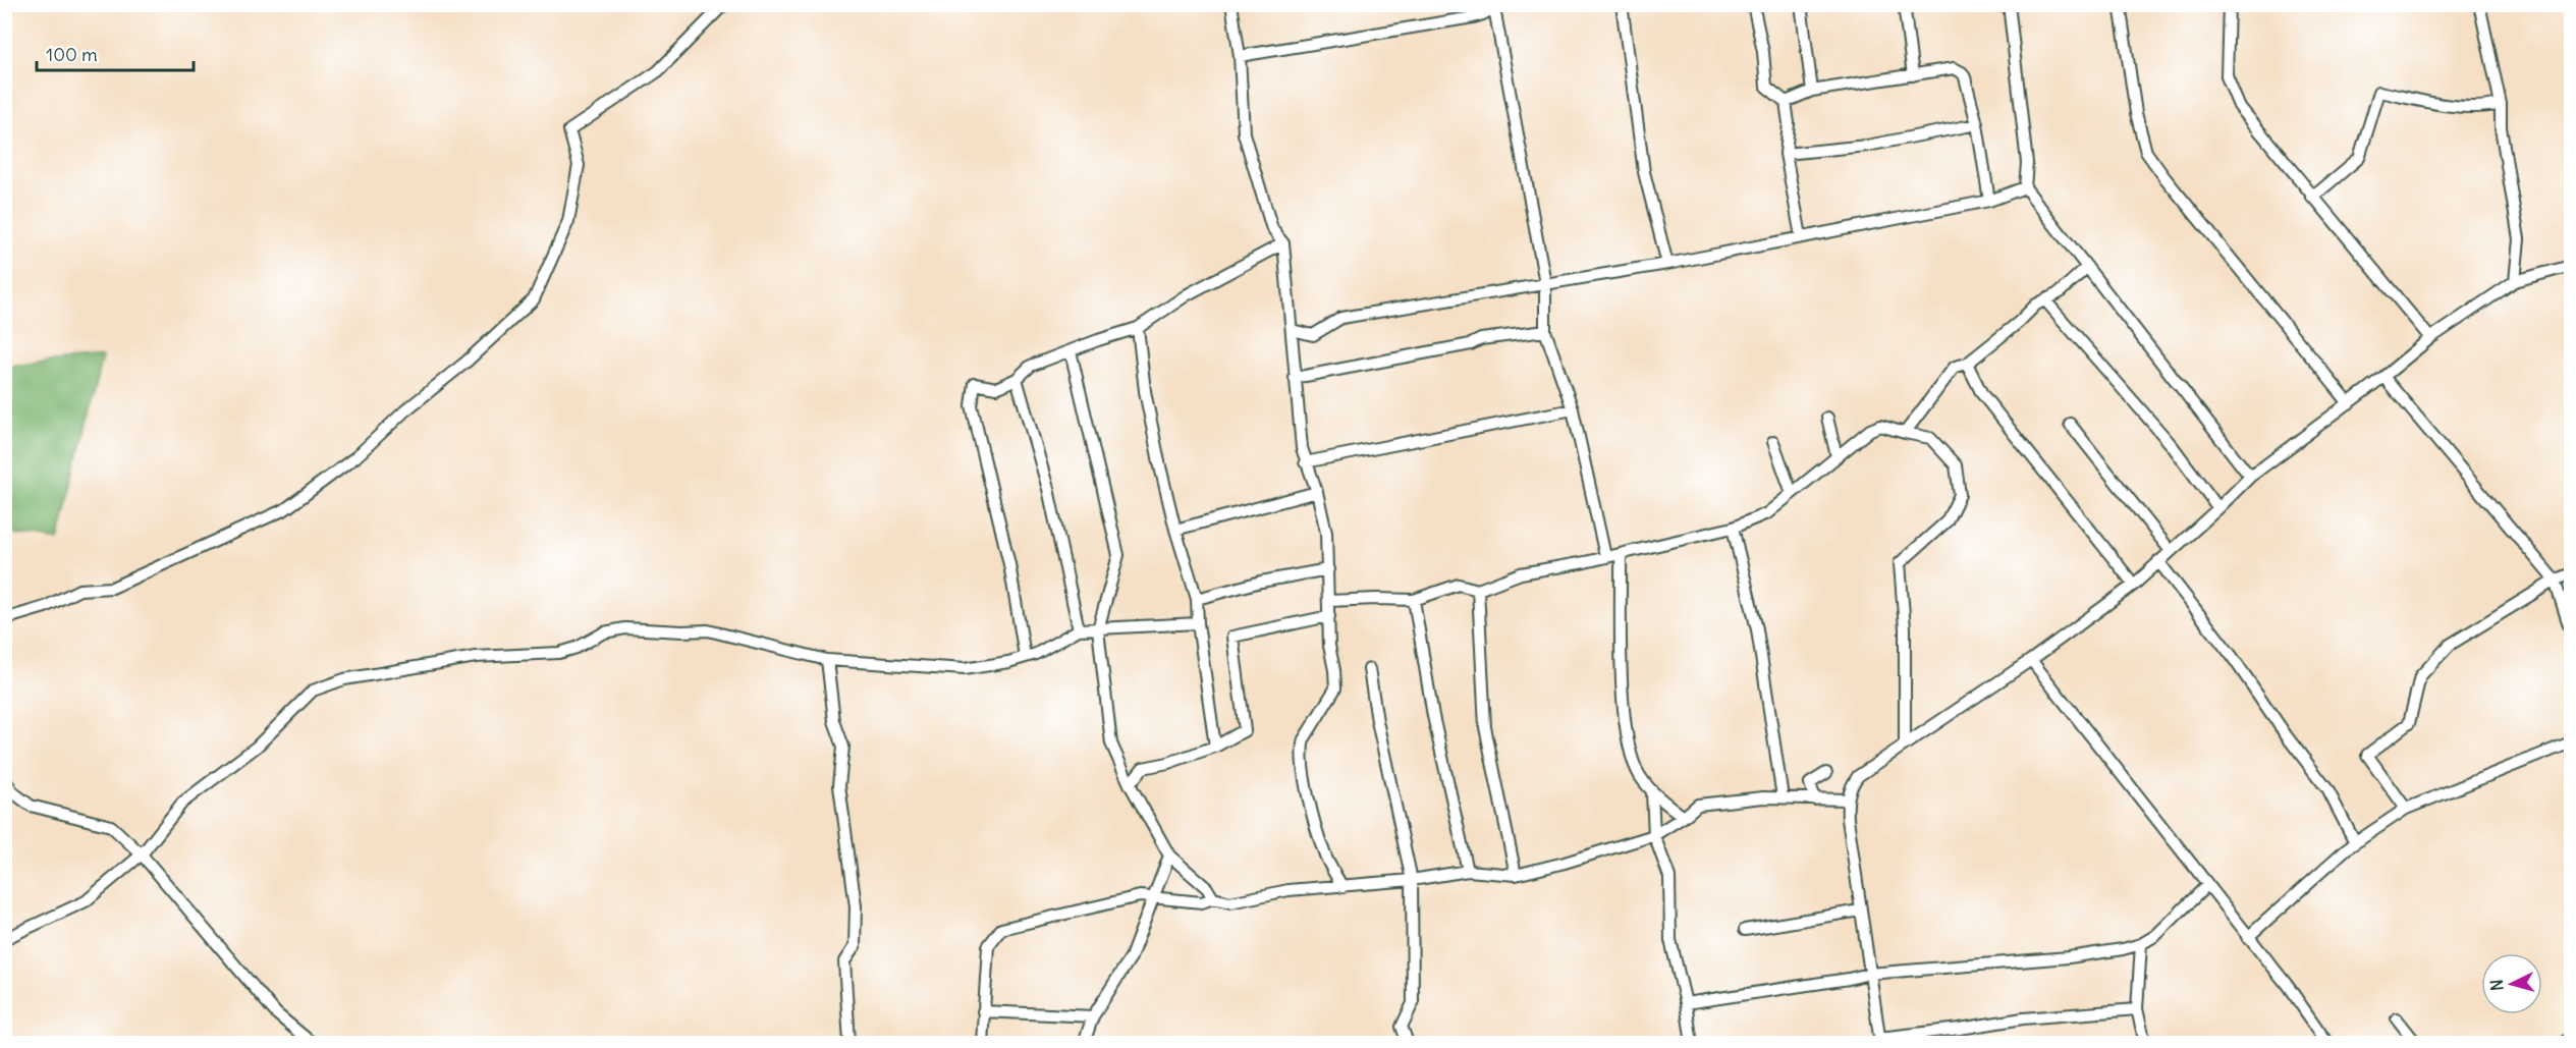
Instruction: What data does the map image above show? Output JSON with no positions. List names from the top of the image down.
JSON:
{
  "scale_bar": "100 m",
  "north": "left"
}
